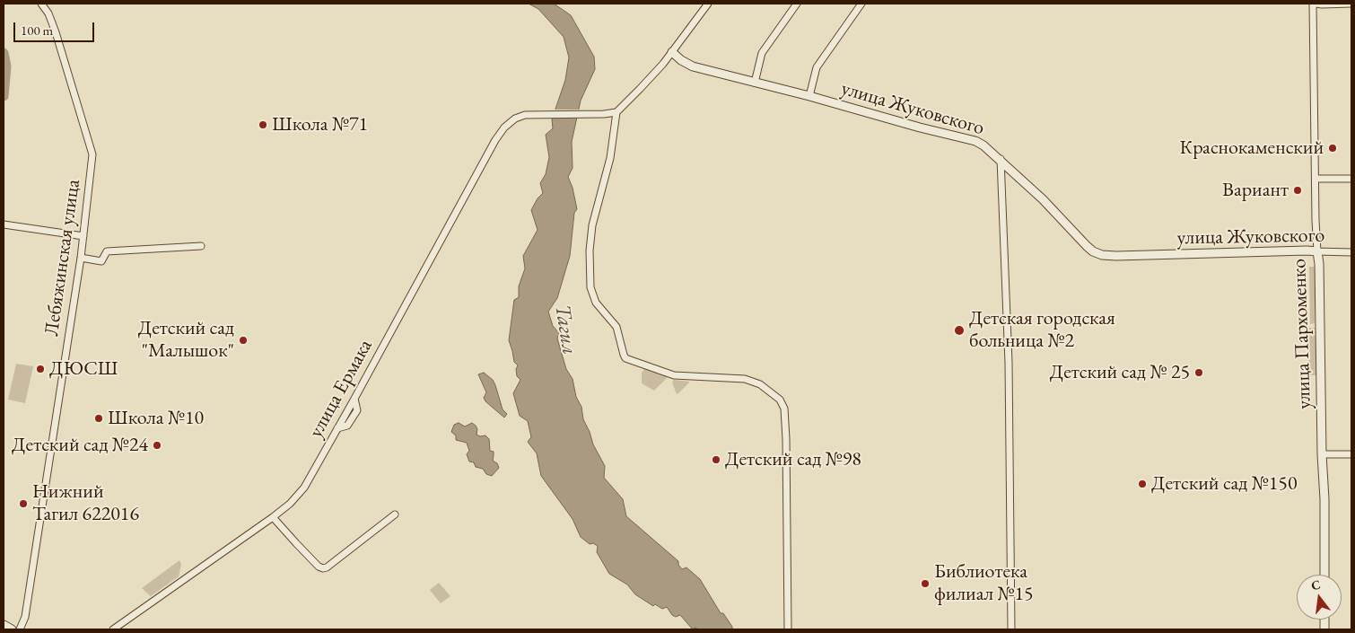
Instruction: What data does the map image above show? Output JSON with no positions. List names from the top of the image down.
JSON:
{
  "streets": {
    "street": [
      "улица Жуковского",
      "Лебяжинская улица",
      "улица Пархоменко",
      "улица Ермака"
    ]
  },
  "crossings": [
    ["улица Жуковского", "улица Пархоменко"]
  ],
  "water": ["Тагил"],
  "places": [
    "Школа №71",
    "Краснокаменский",
    "Вариант",
    "Детская городская больница №2",
    "Детский сад \"Малышок\"",
    "ДЮСШ",
    "Детский сад № 25",
    "Школа №10",
    "Детский сад №24",
    "Детский сад №98",
    "Детский сад №150",
    "Нижний Тагил 622016",
    "Библиотека филиал №15"
  ],
  "scale_bar": "100 m",
  "north": "top"
}
